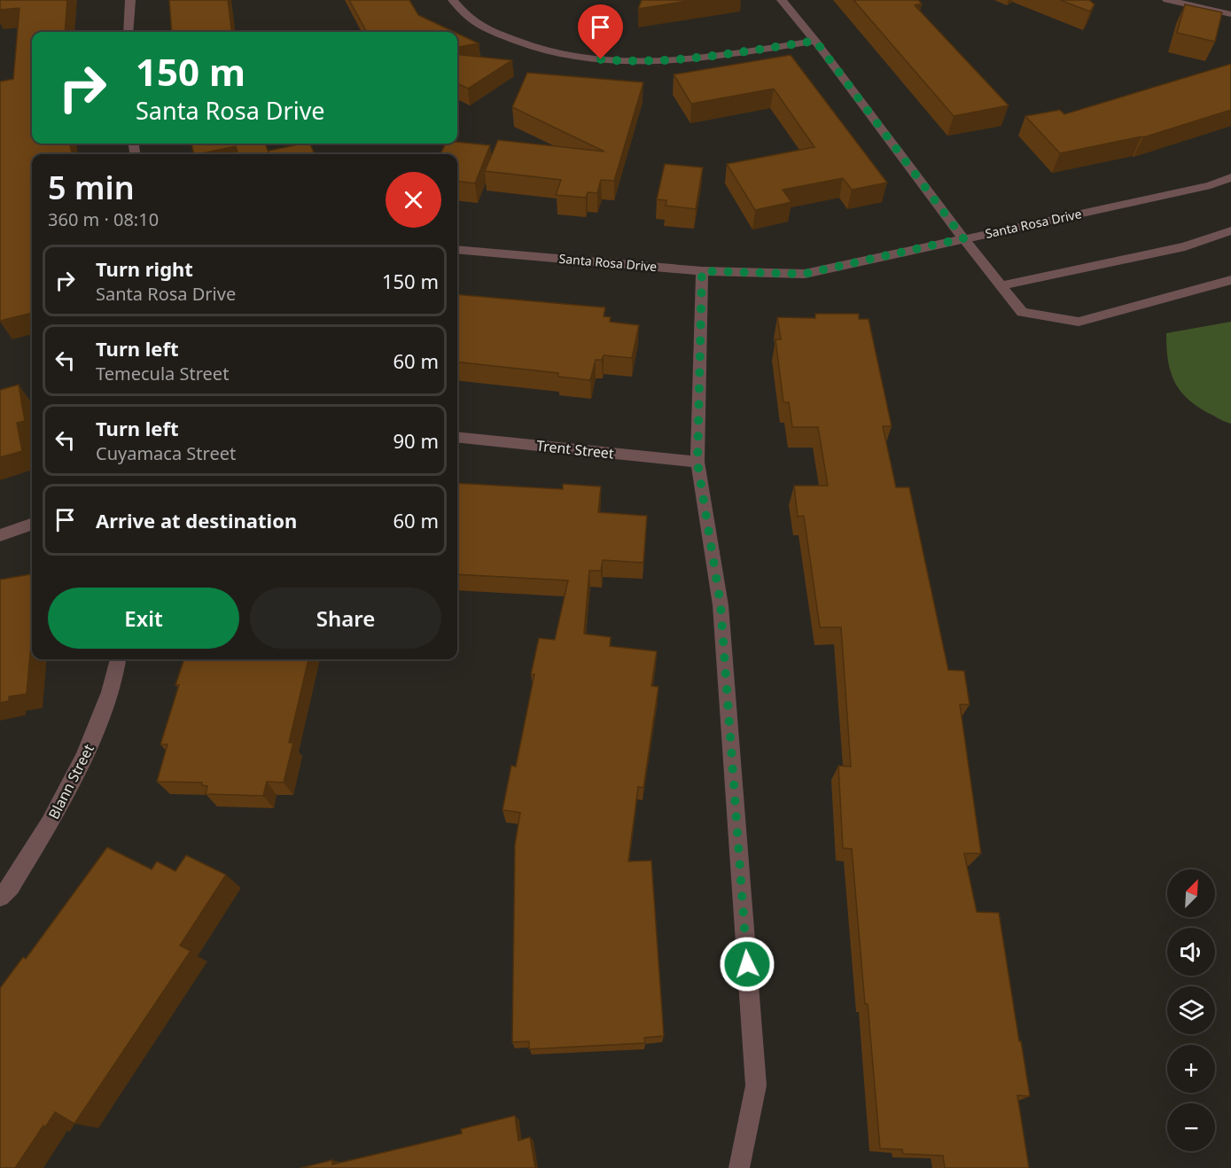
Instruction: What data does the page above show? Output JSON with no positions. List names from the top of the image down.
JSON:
{
  "streets": {
    "street": ["Santa Rosa Drive", "Trent Street", "Blann Street"]
  },
  "north": "top right",
  "page": {
    "turn": ["150 m", "Santa Rosa Drive"],
    "heading": ["5 min", "360 m · 08:10"],
    "list": [
      {
        "name": "Turn right",
        "note": "Santa Rosa Drive",
        "value": "150 m"
      },
      {
        "name": "Turn left",
        "note": "Temecula Street",
        "value": "60 m"
      },
      {
        "name": "Turn left",
        "note": "Cuyamaca Street",
        "value": "90 m"
      },
      {
        "name": "Arrive at destination",
        "value": "60 m"
      }
    ],
    "buttons": ["Exit", "Share"],
    "map_buttons": ["+", "−"]
  }
}
